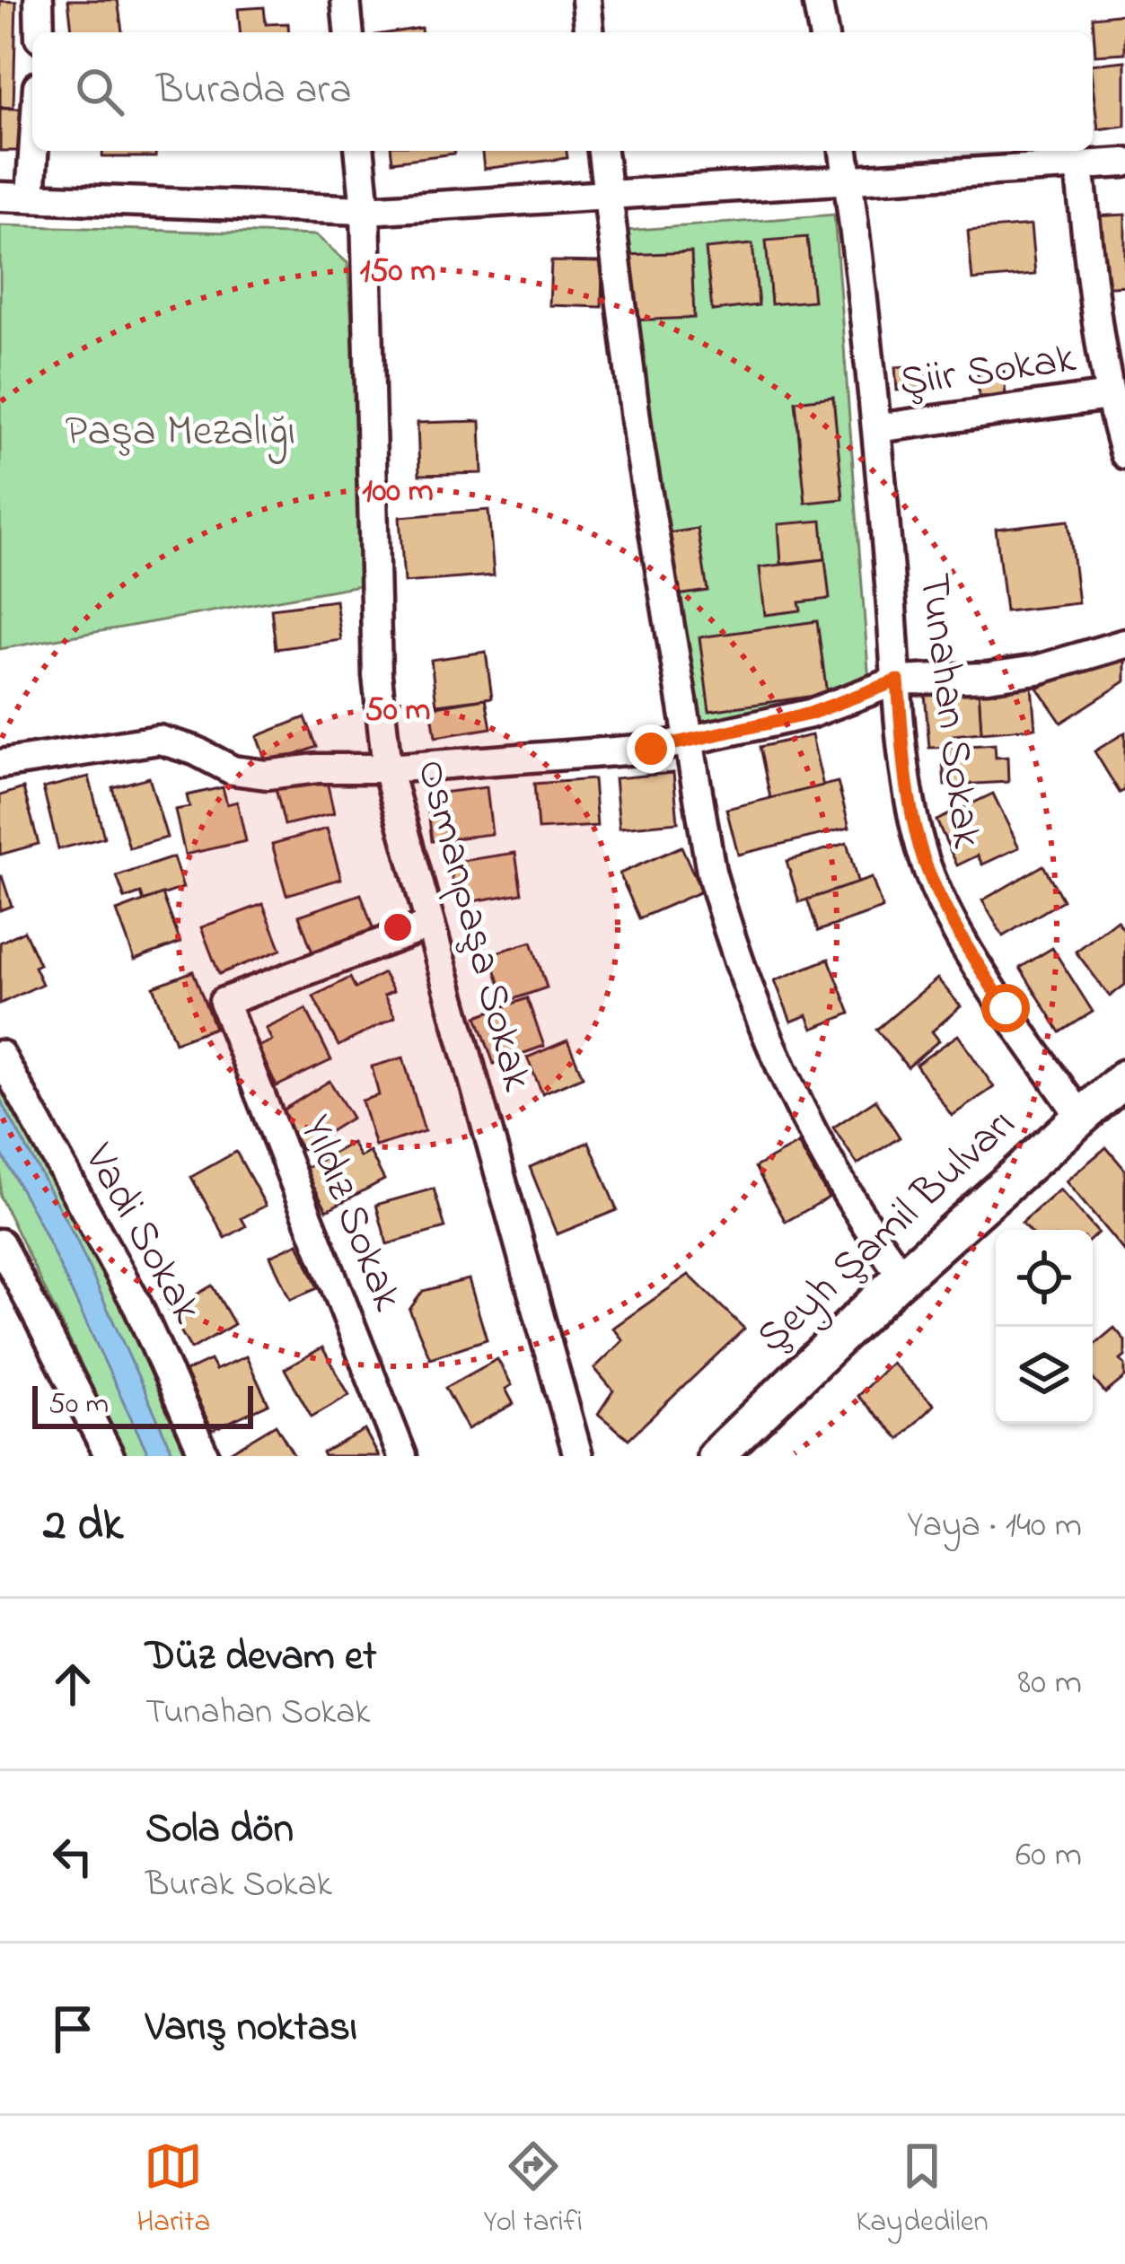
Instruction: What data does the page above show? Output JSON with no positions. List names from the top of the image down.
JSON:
{
  "streets": {
    "main road": ["Şeyh Şamil Bulvarı"],
    "street": [
      "Şiir Sokak",
      "Tunahan Sokak",
      "Osmanpaşa Sokak",
      "Yıldız Sokak",
      "Vadi Sokak"
    ]
  },
  "crossings": [
    ["Şiir Sokak", "Tunahan Sokak"],
    ["Tunahan Sokak", "Şeyh Şamil Bulvarı"],
    ["Osmanpaşa Sokak", "Yıldız Sokak"]
  ],
  "parks": ["Paşa Mezalığı"],
  "scale_bar": "50 m",
  "page": {
    "search": "Burada ara",
    "scale": "50 m",
    "heading": ["2 dk", "Yaya · 140 m"],
    "list": [
      ["Düz devam et", "Tunahan Sokak", "80 m"],
      ["Sola dön", "Burak Sokak", "60 m"],
      "Varış noktası"
    ],
    "nav": ["Harita", "Yol tarifi", "Kaydedilen"]
  },
  "rings": ["150 m", "100 m", "50 m"]
}
